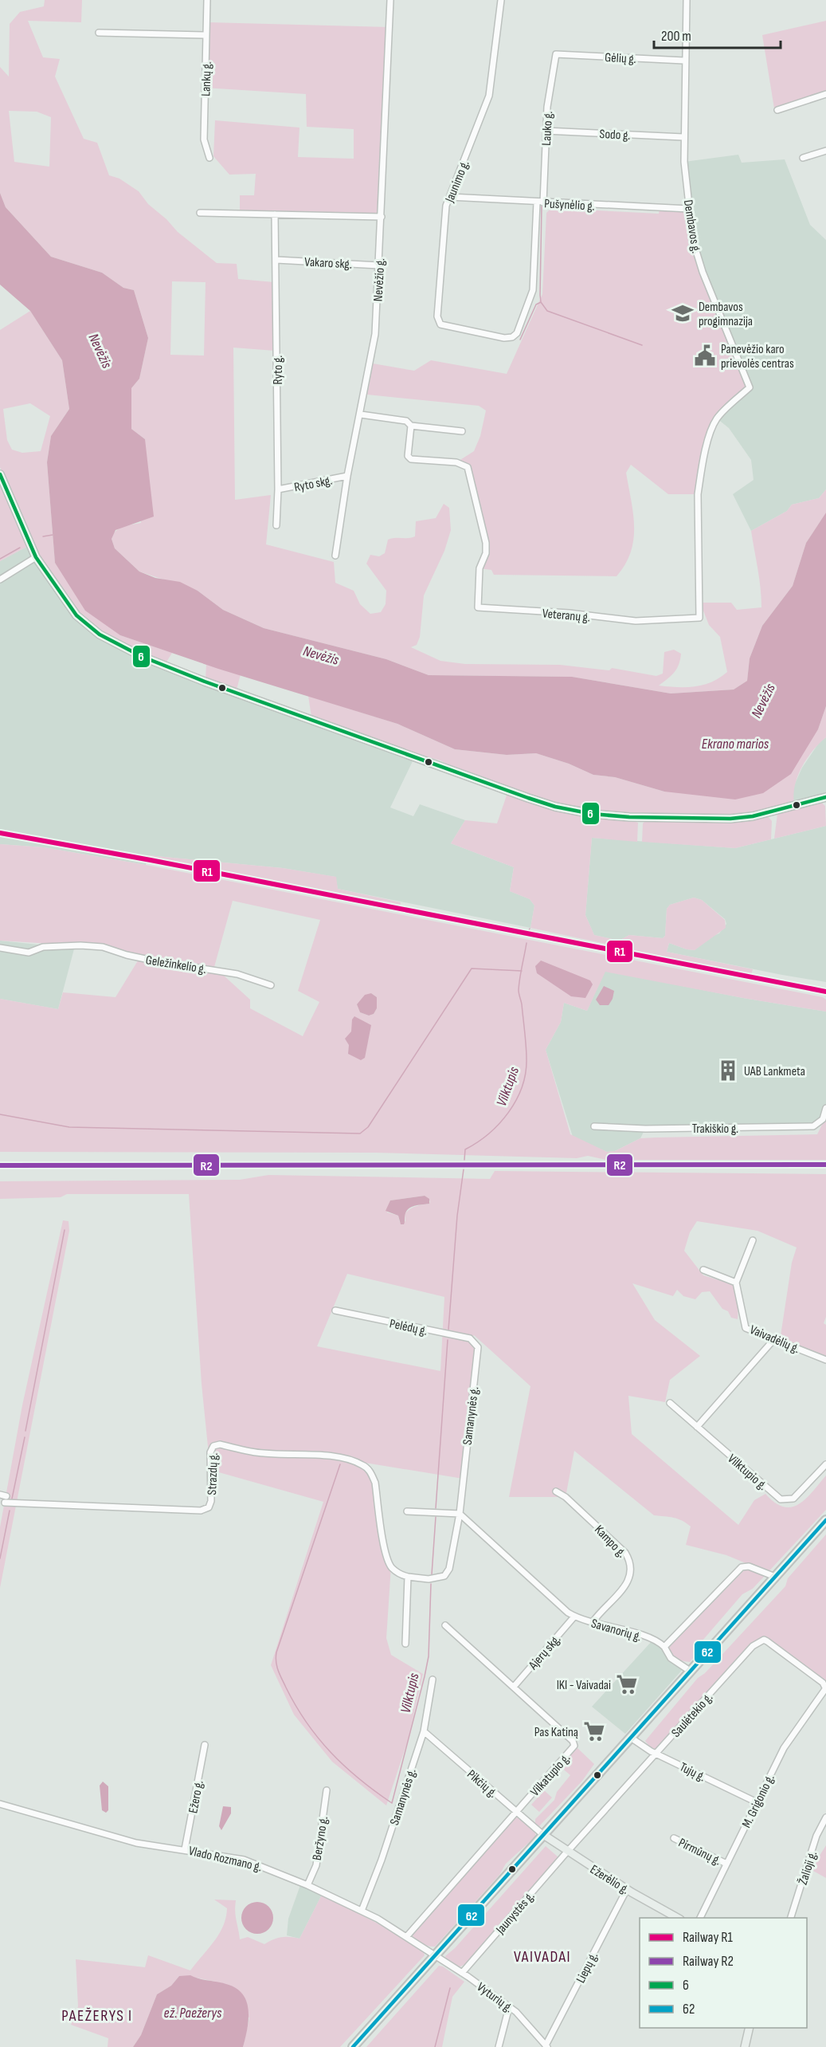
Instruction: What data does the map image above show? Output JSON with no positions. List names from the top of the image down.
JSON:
{
  "streets": {
    "main road": ["Ežerėlio g."],
    "street": [
      "Gėlių g.",
      "Lankų g.",
      "Lauko g.",
      "Sodo g.",
      "Jaunimo g.",
      "Pušynėlio g.",
      "Dembavos g.",
      "Vakaro skg.",
      "Nevėžio g.",
      "Ryto g.",
      "Ryto skg.",
      "Veteranų g.",
      "Geležinkelio g.",
      "Trakiškio g.",
      "Pelėdų g.",
      "Vaivadėlių g.",
      "Samanynės g.",
      "Vilktupio g.",
      "Strazdų g.",
      "Kampo g.",
      "Savanorių g.",
      "Ajerų skg.",
      "Saulėtekio g.",
      "Tujų g.",
      "Vilkatupio g.",
      "Pikčių g.",
      "Ežero g.",
      "M. Grigonio g.",
      "Beržyno g.",
      "Pirmūnų g.",
      "Vlado Rozmano g.",
      "Žalioji g.",
      "Jaunystės g.",
      "Liepų g.",
      "Vyturių g."
    ]
  },
  "crossings": [
    ["Gėlių g.", "Lauko g."],
    ["Gėlių g.", "Dembavos g."],
    ["Lauko g.", "Sodo g."],
    ["Lauko g.", "Pušynėlio g."],
    ["Sodo g.", "Dembavos g."],
    ["Jaunimo g.", "Pušynėlio g."],
    ["Pušynėlio g.", "Dembavos g."],
    ["Dembavos g.", "Veteranų g."],
    ["Vakaro skg.", "Nevėžio g."],
    ["Vakaro skg.", "Ryto g."],
    ["Nevėžio g.", "Ryto skg."],
    ["Ryto g.", "Ryto skg."],
    ["Pelėdų g.", "Samanynės g."],
    ["Samanynės g.", "Strazdų g."],
    ["Samanynės g.", "Savanorių g."],
    ["Samanynės g.", "Pikčių g."],
    ["Samanynės g.", "Vlado Rozmano g."],
    ["Kampo g.", "Savanorių g."],
    ["Savanorių g.", "Ajerų skg."],
    ["Ajerų skg.", "Vilkatupio g."],
    ["Saulėtekio g.", "Tujų g."],
    ["Saulėtekio g.", "M. Grigonio g."],
    ["Saulėtekio g.", "Ežerėlio g."],
    ["Saulėtekio g.", "Jaunystės g."],
    ["Tujų g.", "M. Grigonio g."],
    ["Vilkatupio g.", "Pikčių g."],
    ["Vilkatupio g.", "Vlado Rozmano g."],
    ["Pikčių g.", "Ežerėlio g."],
    ["Ežero g.", "Vlado Rozmano g."],
    ["M. Grigonio g.", "Pirmūnų g."],
    ["Beržyno g.", "Vlado Rozmano g."],
    ["Vlado Rozmano g.", "Vyturių g."],
    ["Ežerėlio g.", "Jaunystės g."],
    ["Ežerėlio g.", "Liepų g."],
    ["Jaunystės g.", "Vyturių g."],
    ["Liepų g.", "Vyturių g."]
  ],
  "districts": ["VAIVADAI", "PAEŽERYS I"],
  "water": [
    "Nevėžis",
    "Ekrano marios",
    "Vilktupis",
    "ež. Paežerys"
  ],
  "places": {
    "school or university": ["Dembavos progimnazija"],
    "public building": ["Panevėžio karo prievolės centras"],
    "building": ["UAB Lankmeta"],
    "supermarket": ["IKI - Vaivadai", "Pas Katiną"]
  },
  "lines": [
    "transit line 6",
    "rail line R1",
    "rail line R2",
    "transit line 62"
  ],
  "legend": [
    "Railway R1",
    "Railway R2",
    "6",
    "62"
  ],
  "scale_bar": "200 m"
}
